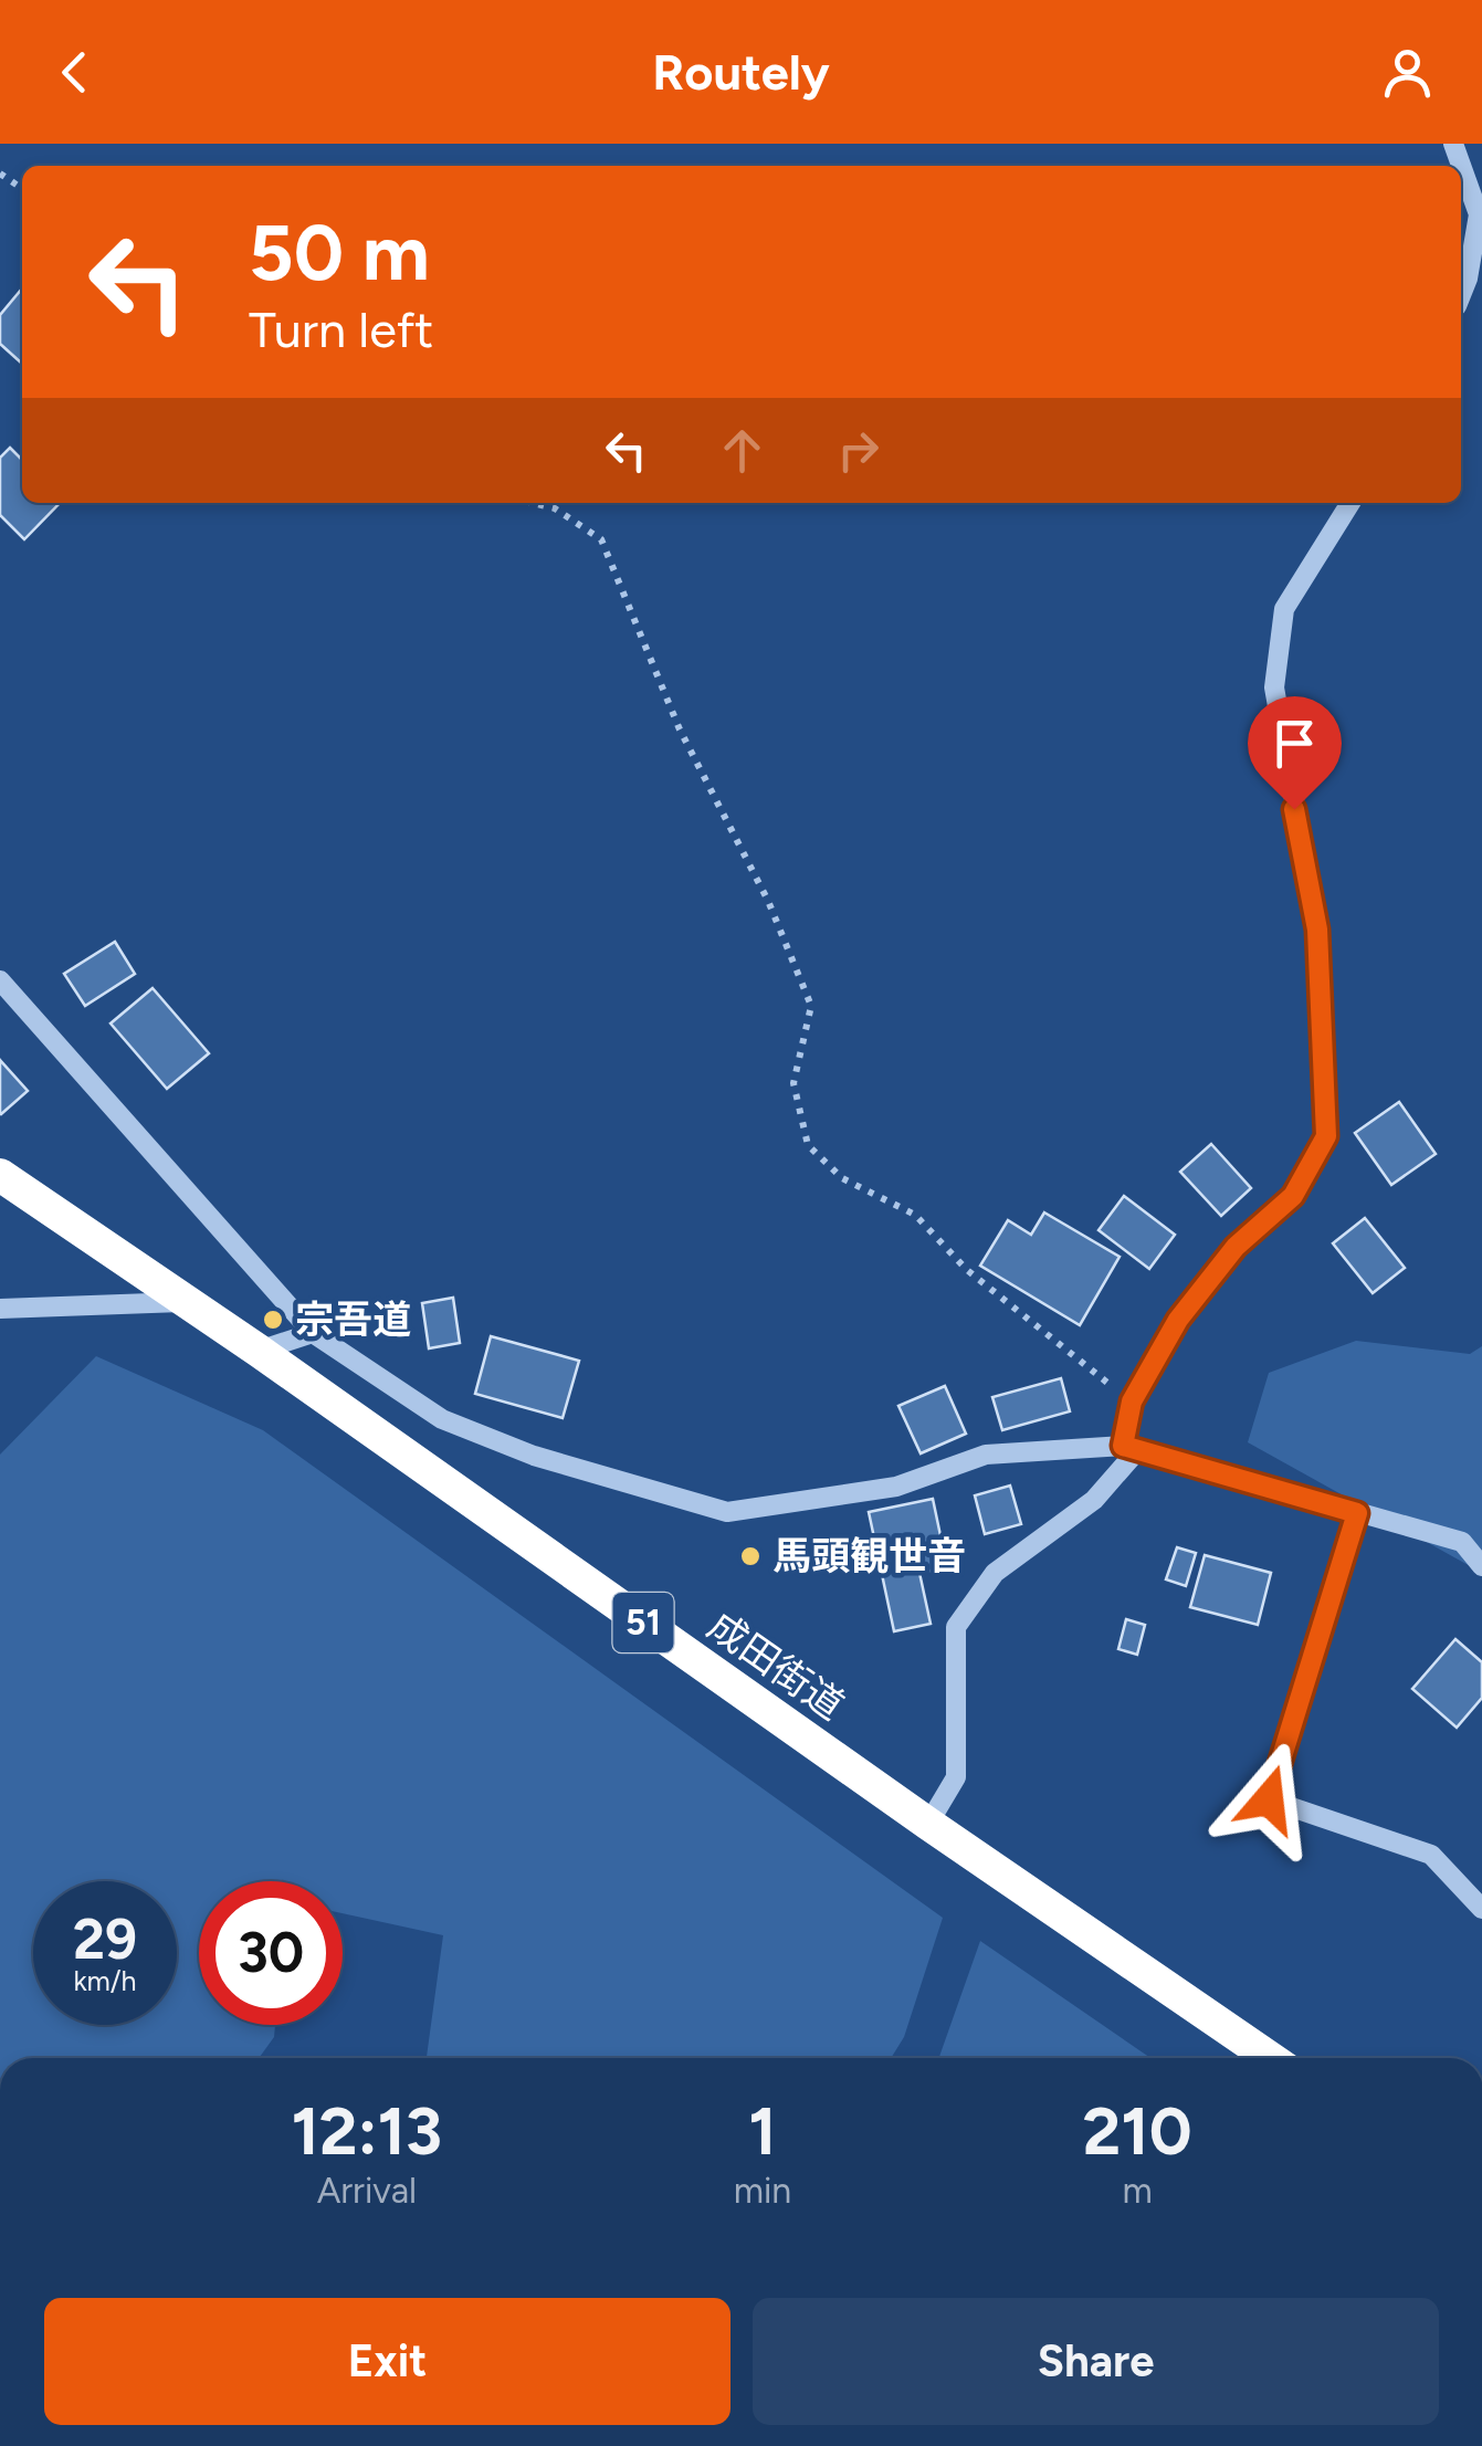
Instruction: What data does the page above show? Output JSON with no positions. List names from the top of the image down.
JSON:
{
  "streets": {
    "highway": ["51", "成田街道"]
  },
  "places": ["宗吾道", "馬頭観世音"],
  "page": {
    "header": "Routely",
    "turn": ["50 m", "Turn left"],
    "speed": "29 km/h",
    "limit": "30",
    "eta": [
      "12:13",
      "Arrival",
      "1",
      "min",
      "210",
      "m"
    ],
    "buttons": ["Exit", "Share"]
  }
}
